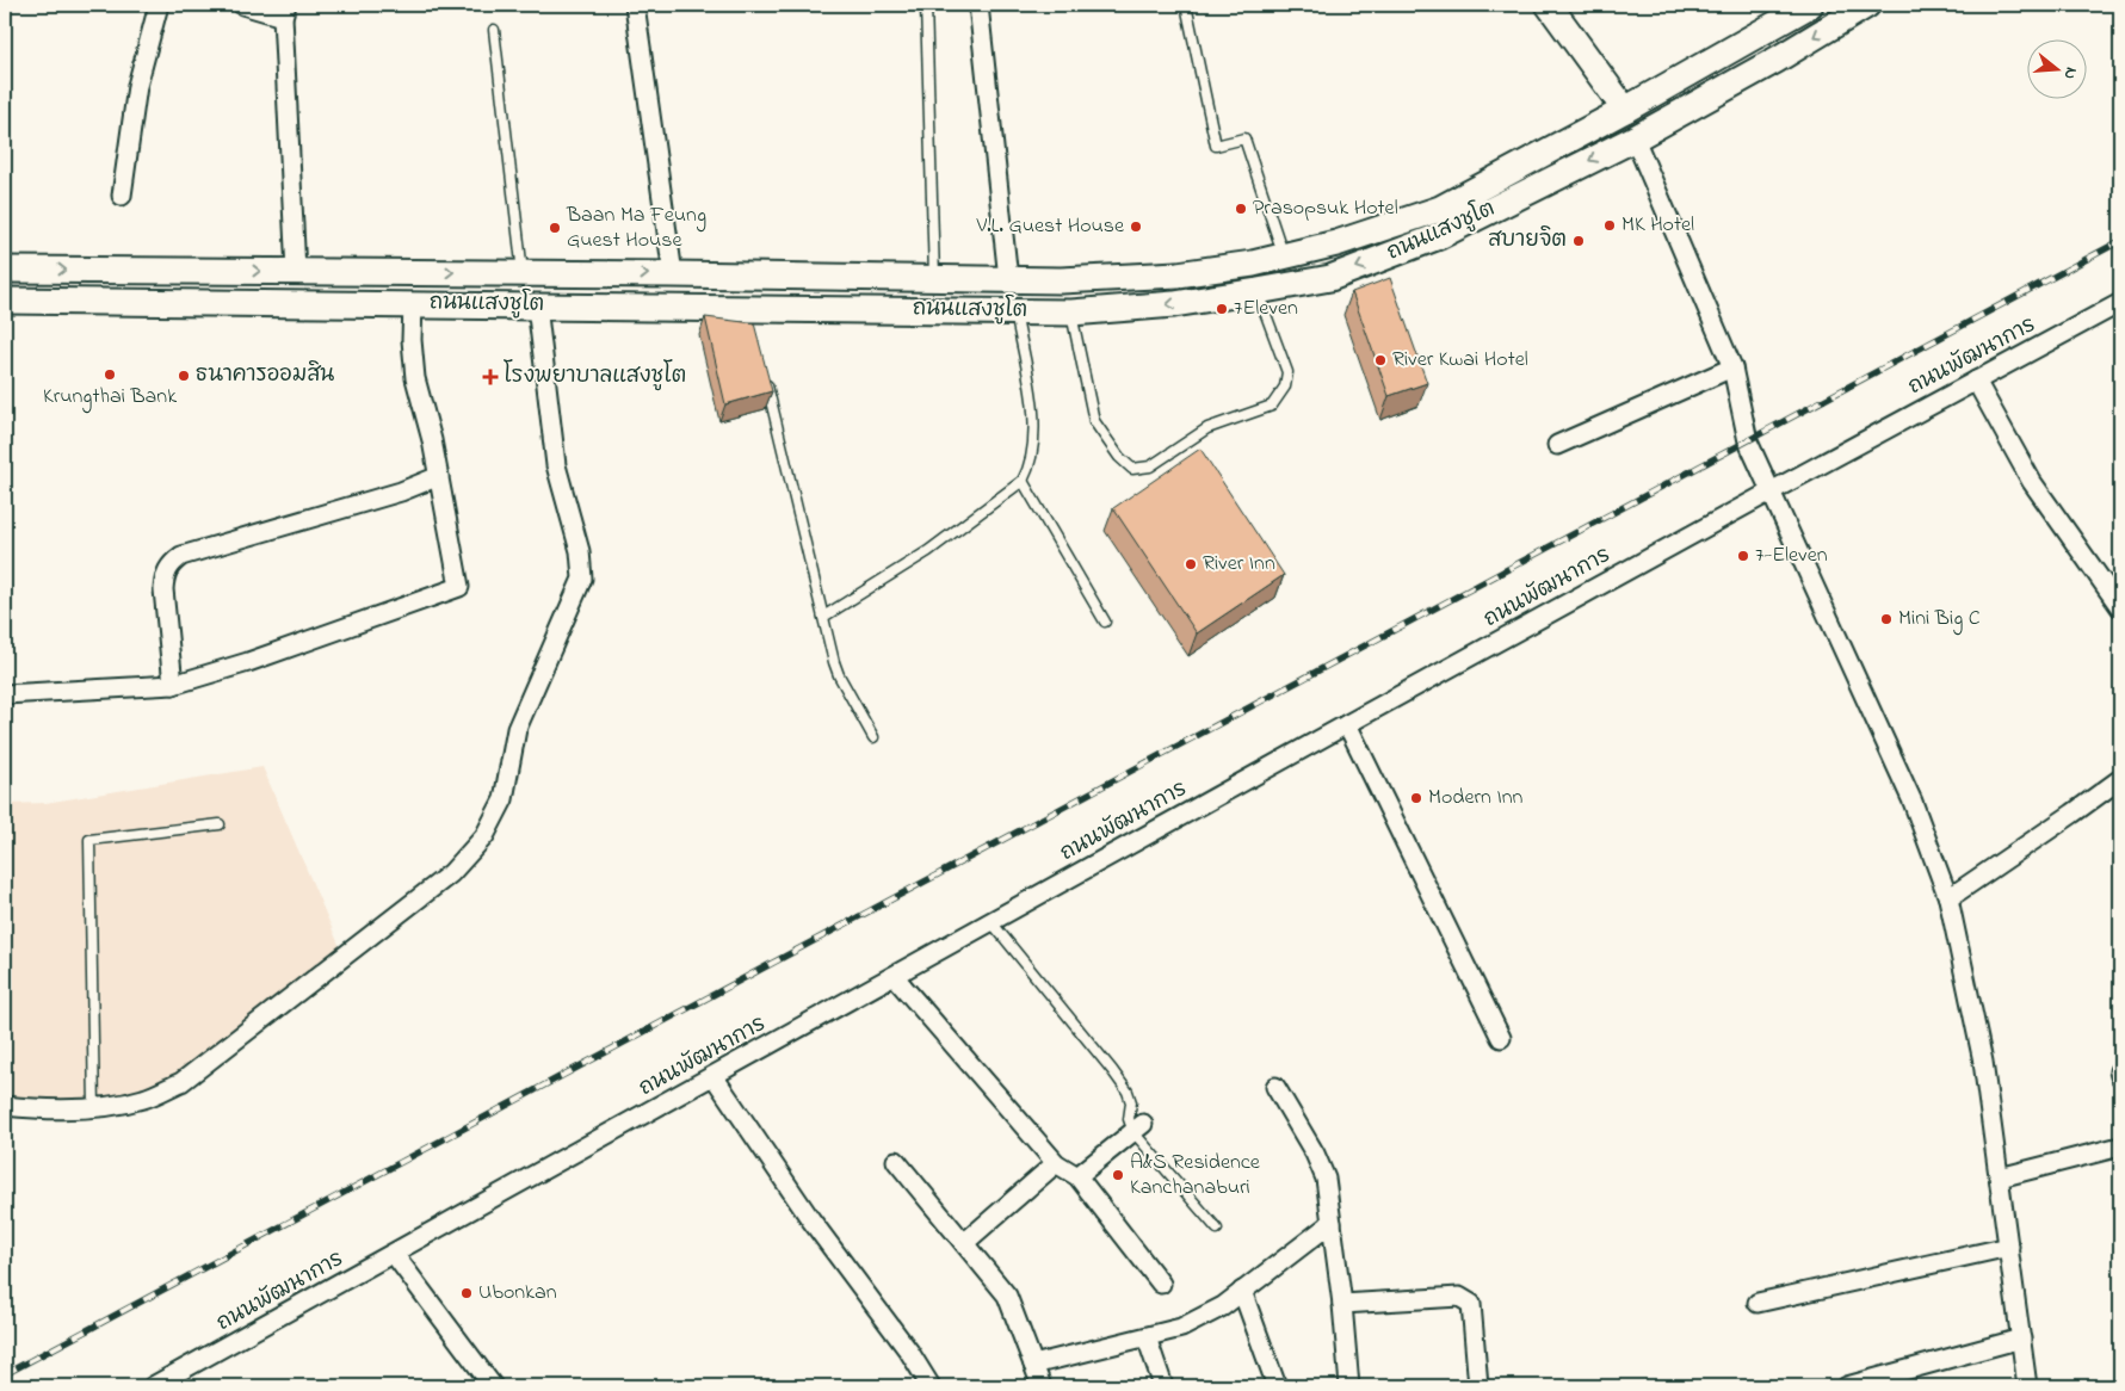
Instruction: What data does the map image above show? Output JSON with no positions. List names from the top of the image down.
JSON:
{
  "streets": {
    "main road": ["ถนนแสงชูโต"],
    "street": ["ถนนพัฒนาการ"]
  },
  "places": {
    "other": [
      "Prasopsuk Hotel",
      "MK Hotel",
      "V.L. Guest House",
      "Baan Ma Feung Guest House",
      "สบายจิต",
      "7Eleven",
      "River Kwai Hotel",
      "Krungthai Bank",
      "ธนาคารออมสิน",
      "7-Eleven",
      "River Inn",
      "Mini Big C",
      "Modern Inn",
      "A&S Residence Kanchanaburi",
      "Ubonkan"
    ],
    "health": ["โรงพยาบาลแสงชูโต"]
  },
  "north": "right"
}
